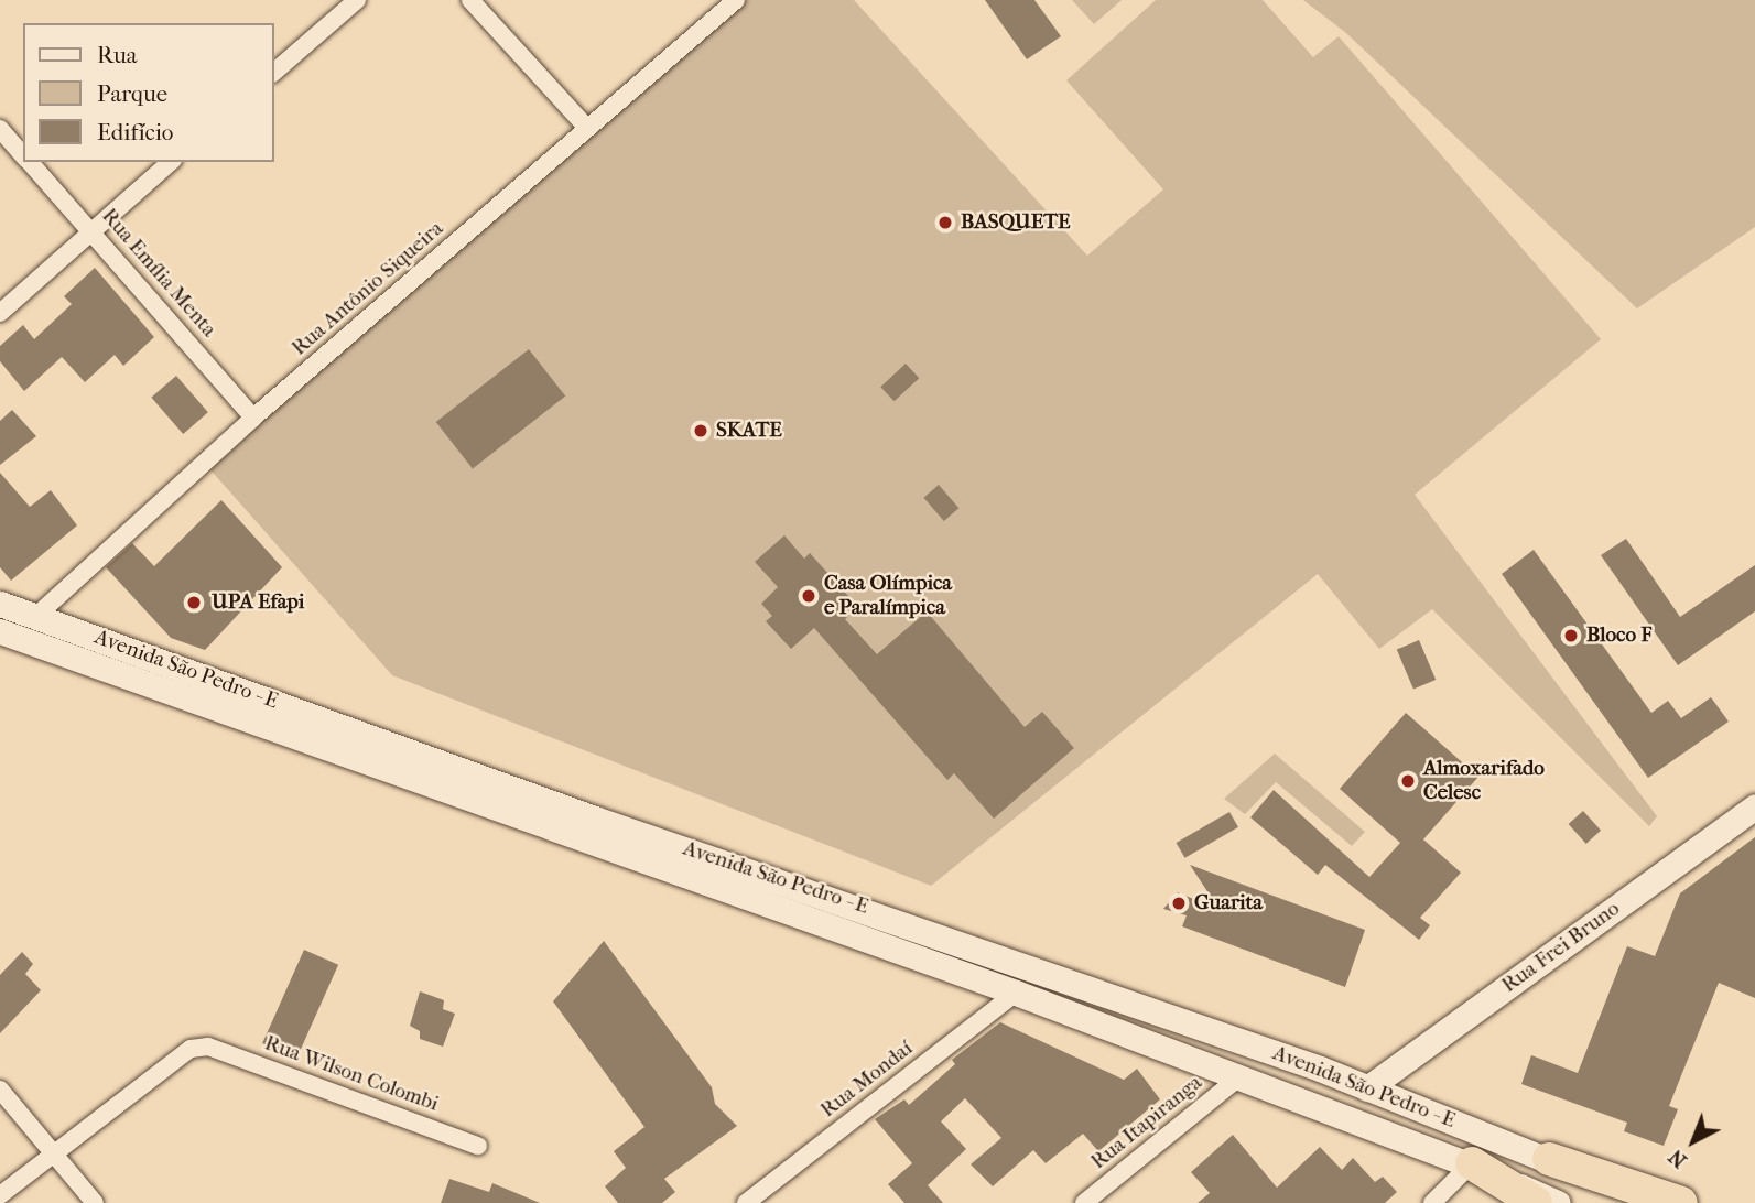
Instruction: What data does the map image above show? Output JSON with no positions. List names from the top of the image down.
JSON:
{
  "streets": {
    "main road": ["Avenida São Pedro - E", "Rua Frei Bruno"],
    "street": [
      "Rua Emília Menta",
      "Rua Antônio Siqueira",
      "Rua Wilson Colombi",
      "Rua Mondaí",
      "Rua Itapiranga"
    ]
  },
  "crossings": [
    ["Rua Emília Menta", "Rua Antônio Siqueira"],
    ["Rua Antônio Siqueira", "Avenida São Pedro - E"],
    ["Avenida São Pedro - E", "Rua Frei Bruno"],
    ["Avenida São Pedro - E", "Rua Mondaí"],
    ["Avenida São Pedro - E", "Rua Itapiranga"]
  ],
  "places": [
    "BASQUETE",
    "SKATE",
    "Casa Olímpica e Paralímpica",
    "UPA Efapi",
    "Bloco F",
    "Almoxarifado Celesc",
    "Guarita"
  ],
  "legend": ["Rua", "Parque", "Edifício"],
  "north": "bottom left"
}
